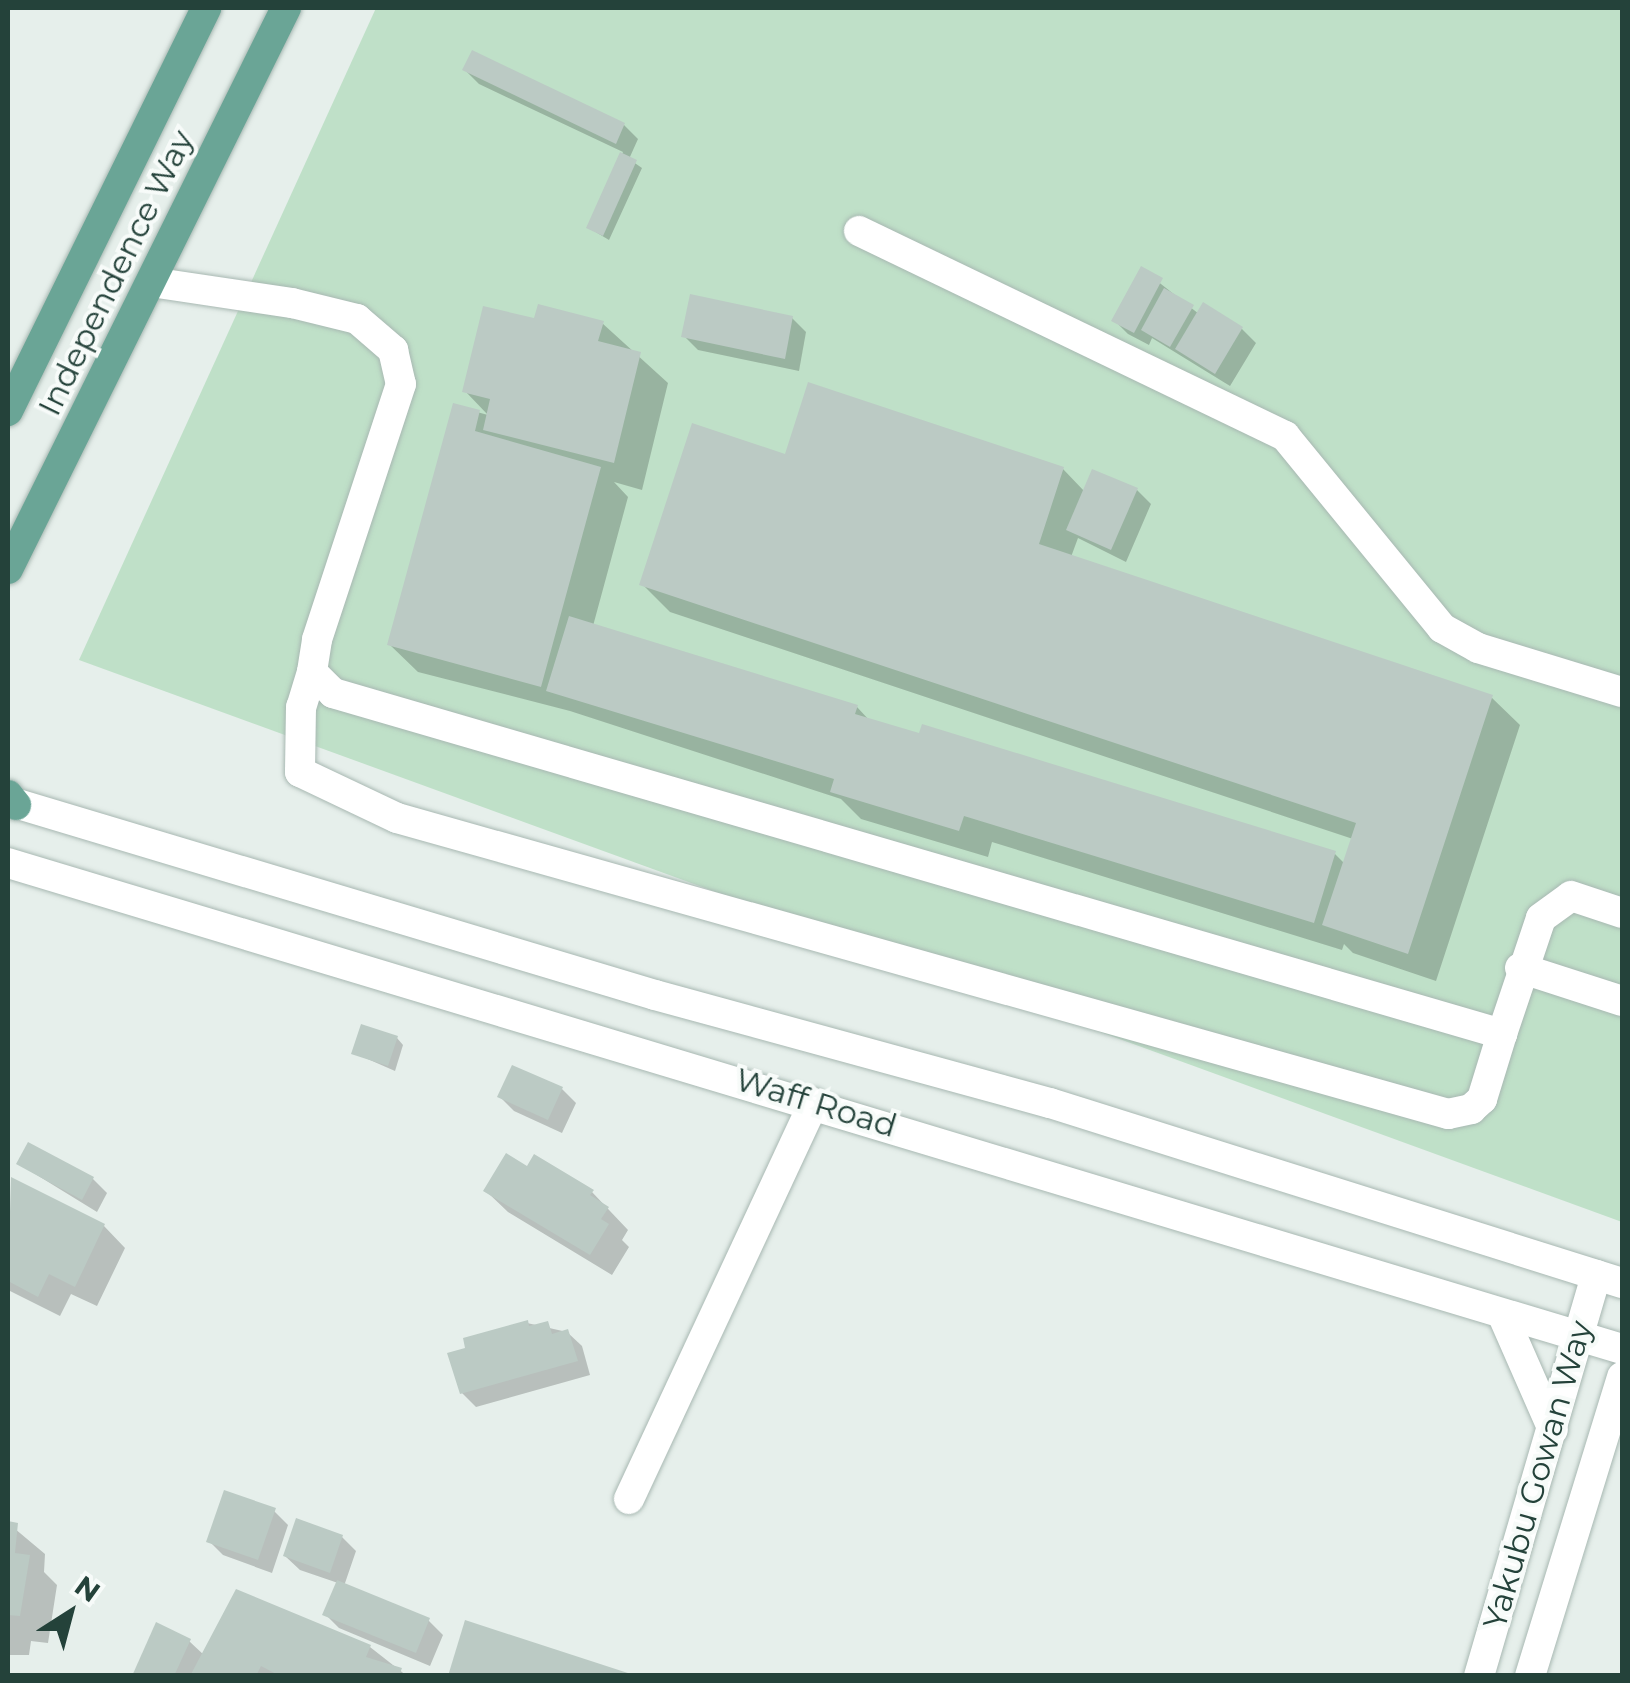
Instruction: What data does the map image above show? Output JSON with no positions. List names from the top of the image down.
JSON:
{
  "streets": {
    "main road": ["Independence Way"],
    "street": ["Waff Road", "Yakubu Gowan Way"]
  },
  "crossings": [
    ["Waff Road", "Yakubu Gowan Way"]
  ],
  "north": "top right"
}
